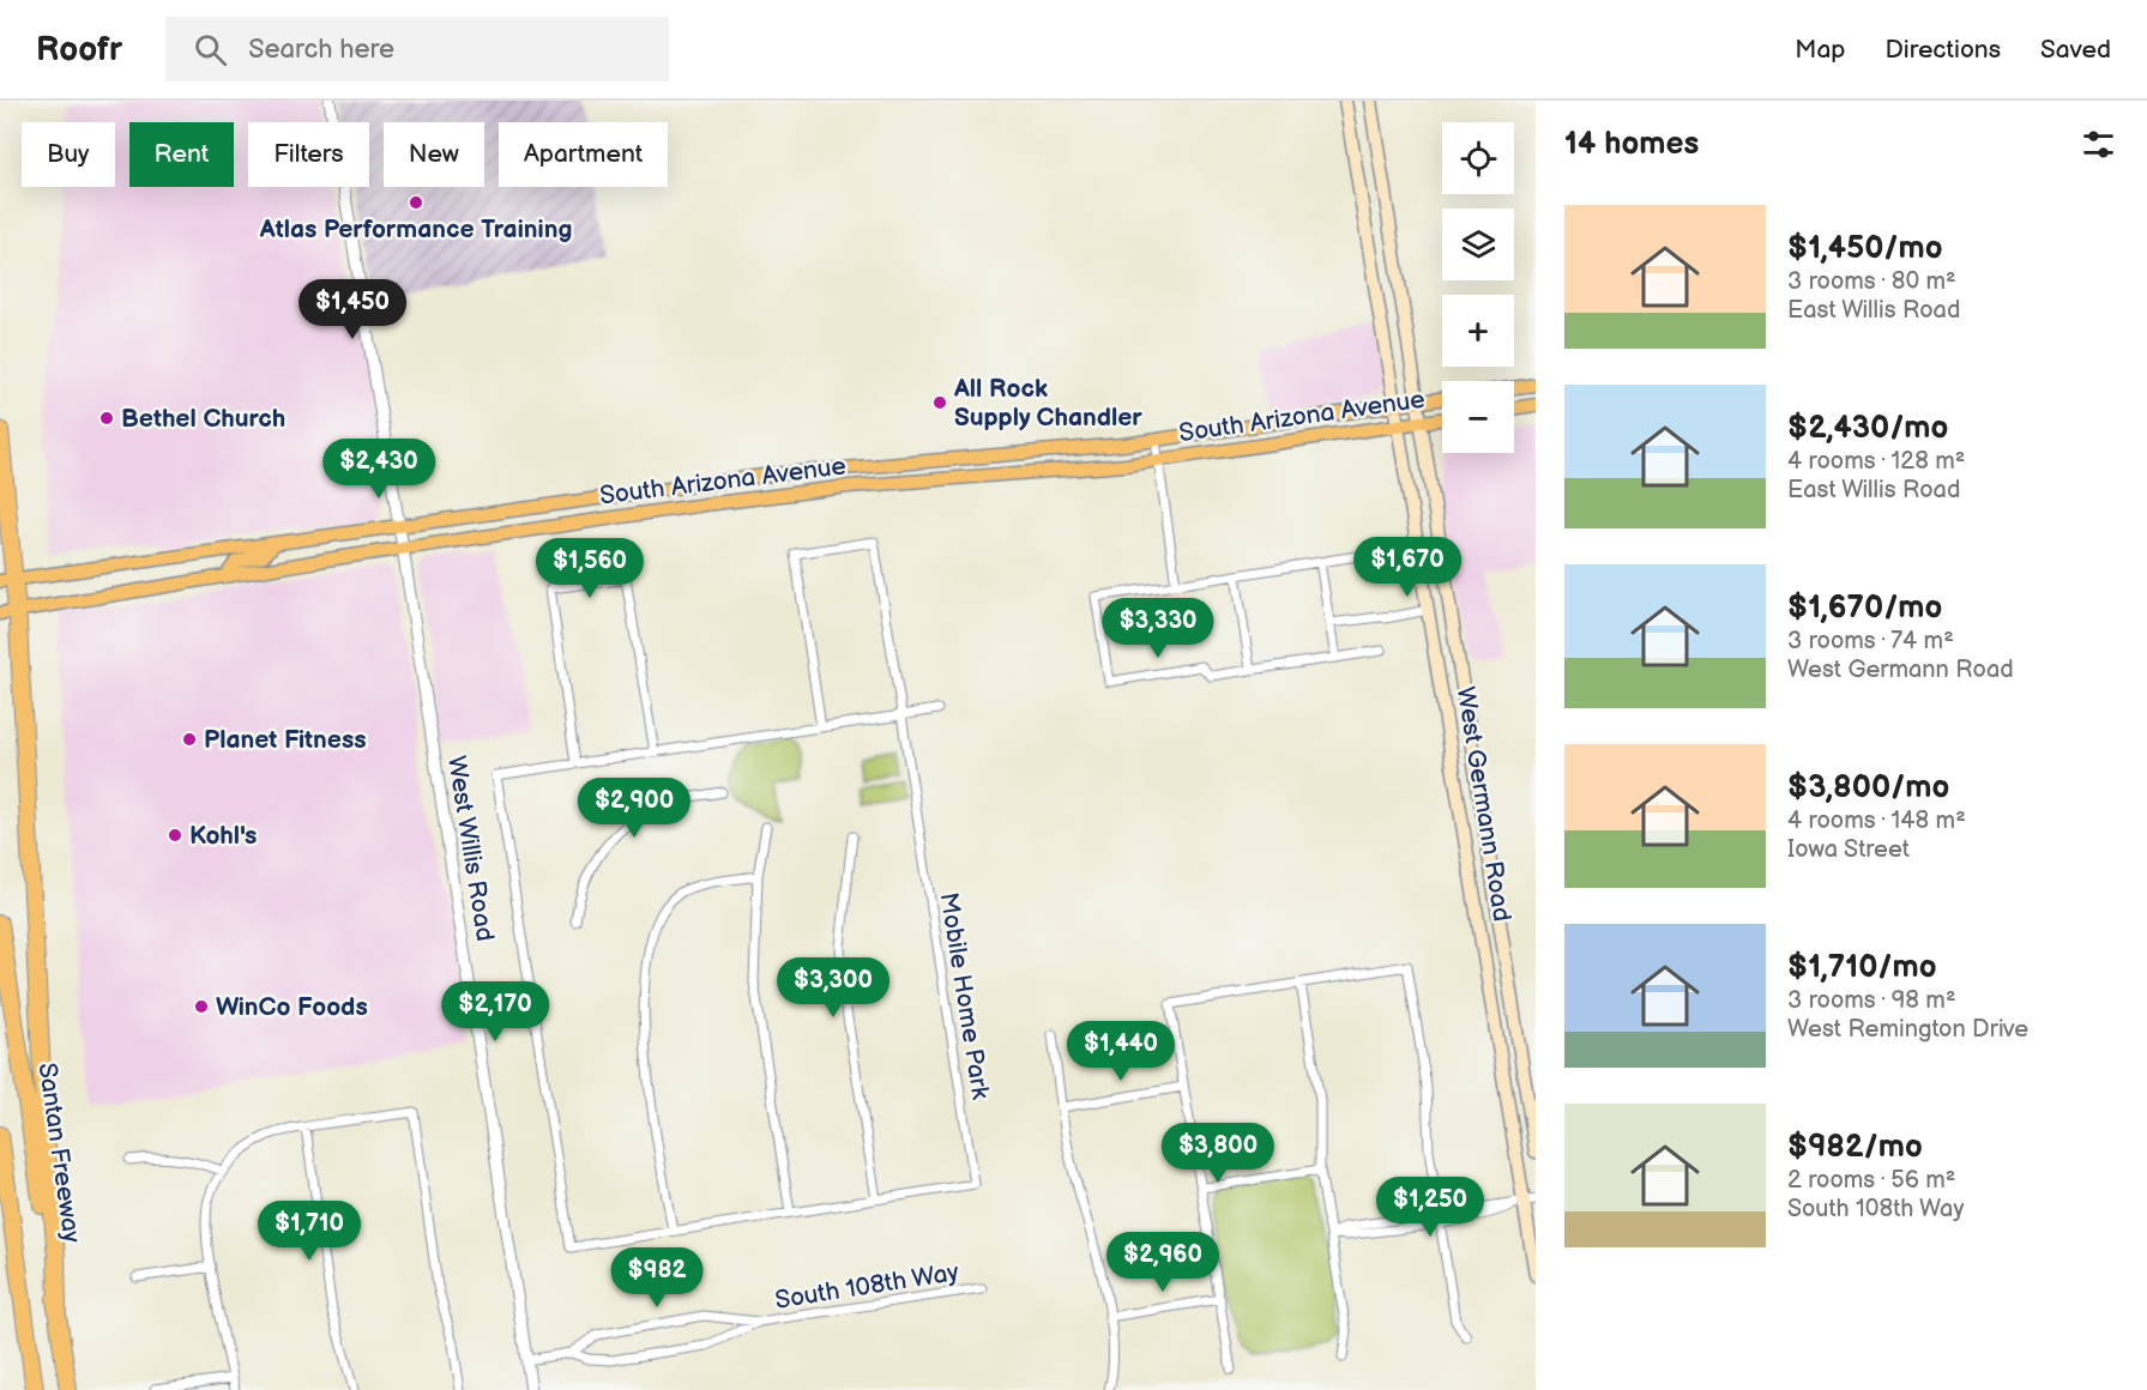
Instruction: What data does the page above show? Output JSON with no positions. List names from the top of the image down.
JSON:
{
  "streets": {
    "highway": ["Santan Freeway"],
    "main road": ["South Arizona Avenue", "West Germann Road"],
    "street": ["West Willis Road", "Mobile Home Park", "South 108th Way"]
  },
  "crossings": [
    ["South Arizona Avenue", "West Germann Road"],
    ["South Arizona Avenue", "West Willis Road"],
    ["West Willis Road", "South 108th Way"]
  ],
  "places": [
    "Atlas Performance Training",
    "All Rock Supply Chandler",
    "Bethel Church",
    "Planet Fitness",
    "Kohl's",
    "WinCo Foods"
  ],
  "page": {
    "header": "Roofr",
    "search": "Search here",
    "nav": ["Map", "Directions", "Saved"],
    "heading": "14 homes",
    "map_buttons": ["+", "−"],
    "chip": [
      "Buy",
      "Rent",
      "Filters",
      "New",
      "Apartment"
    ],
    "list": [
      {
        "name": "$1,450/mo",
        "note": "3 rooms · 80 m² · East Willis Road"
      },
      {
        "name": "$2,430/mo",
        "note": "4 rooms · 128 m² · East Willis Road"
      },
      {
        "name": "$1,670/mo",
        "note": "3 rooms · 74 m² · West Germann Road"
      },
      {
        "name": "$3,800/mo",
        "note": "4 rooms · 148 m² · Iowa Street"
      },
      {
        "name": "$1,710/mo",
        "note": "3 rooms · 98 m² · West Remington Drive"
      },
      {
        "name": "$982/mo",
        "note": "2 rooms · 56 m² · South 108th Way"
      }
    ],
    "price": [
      "$1,450",
      "$2,430",
      "$1,670",
      "$1,560",
      "$3,330",
      "$2,900",
      "$3,300",
      "$2,170",
      "$1,440",
      "$3,800",
      "$1,250",
      "$1,710",
      "$2,960",
      "$982"
    ]
  }
}
